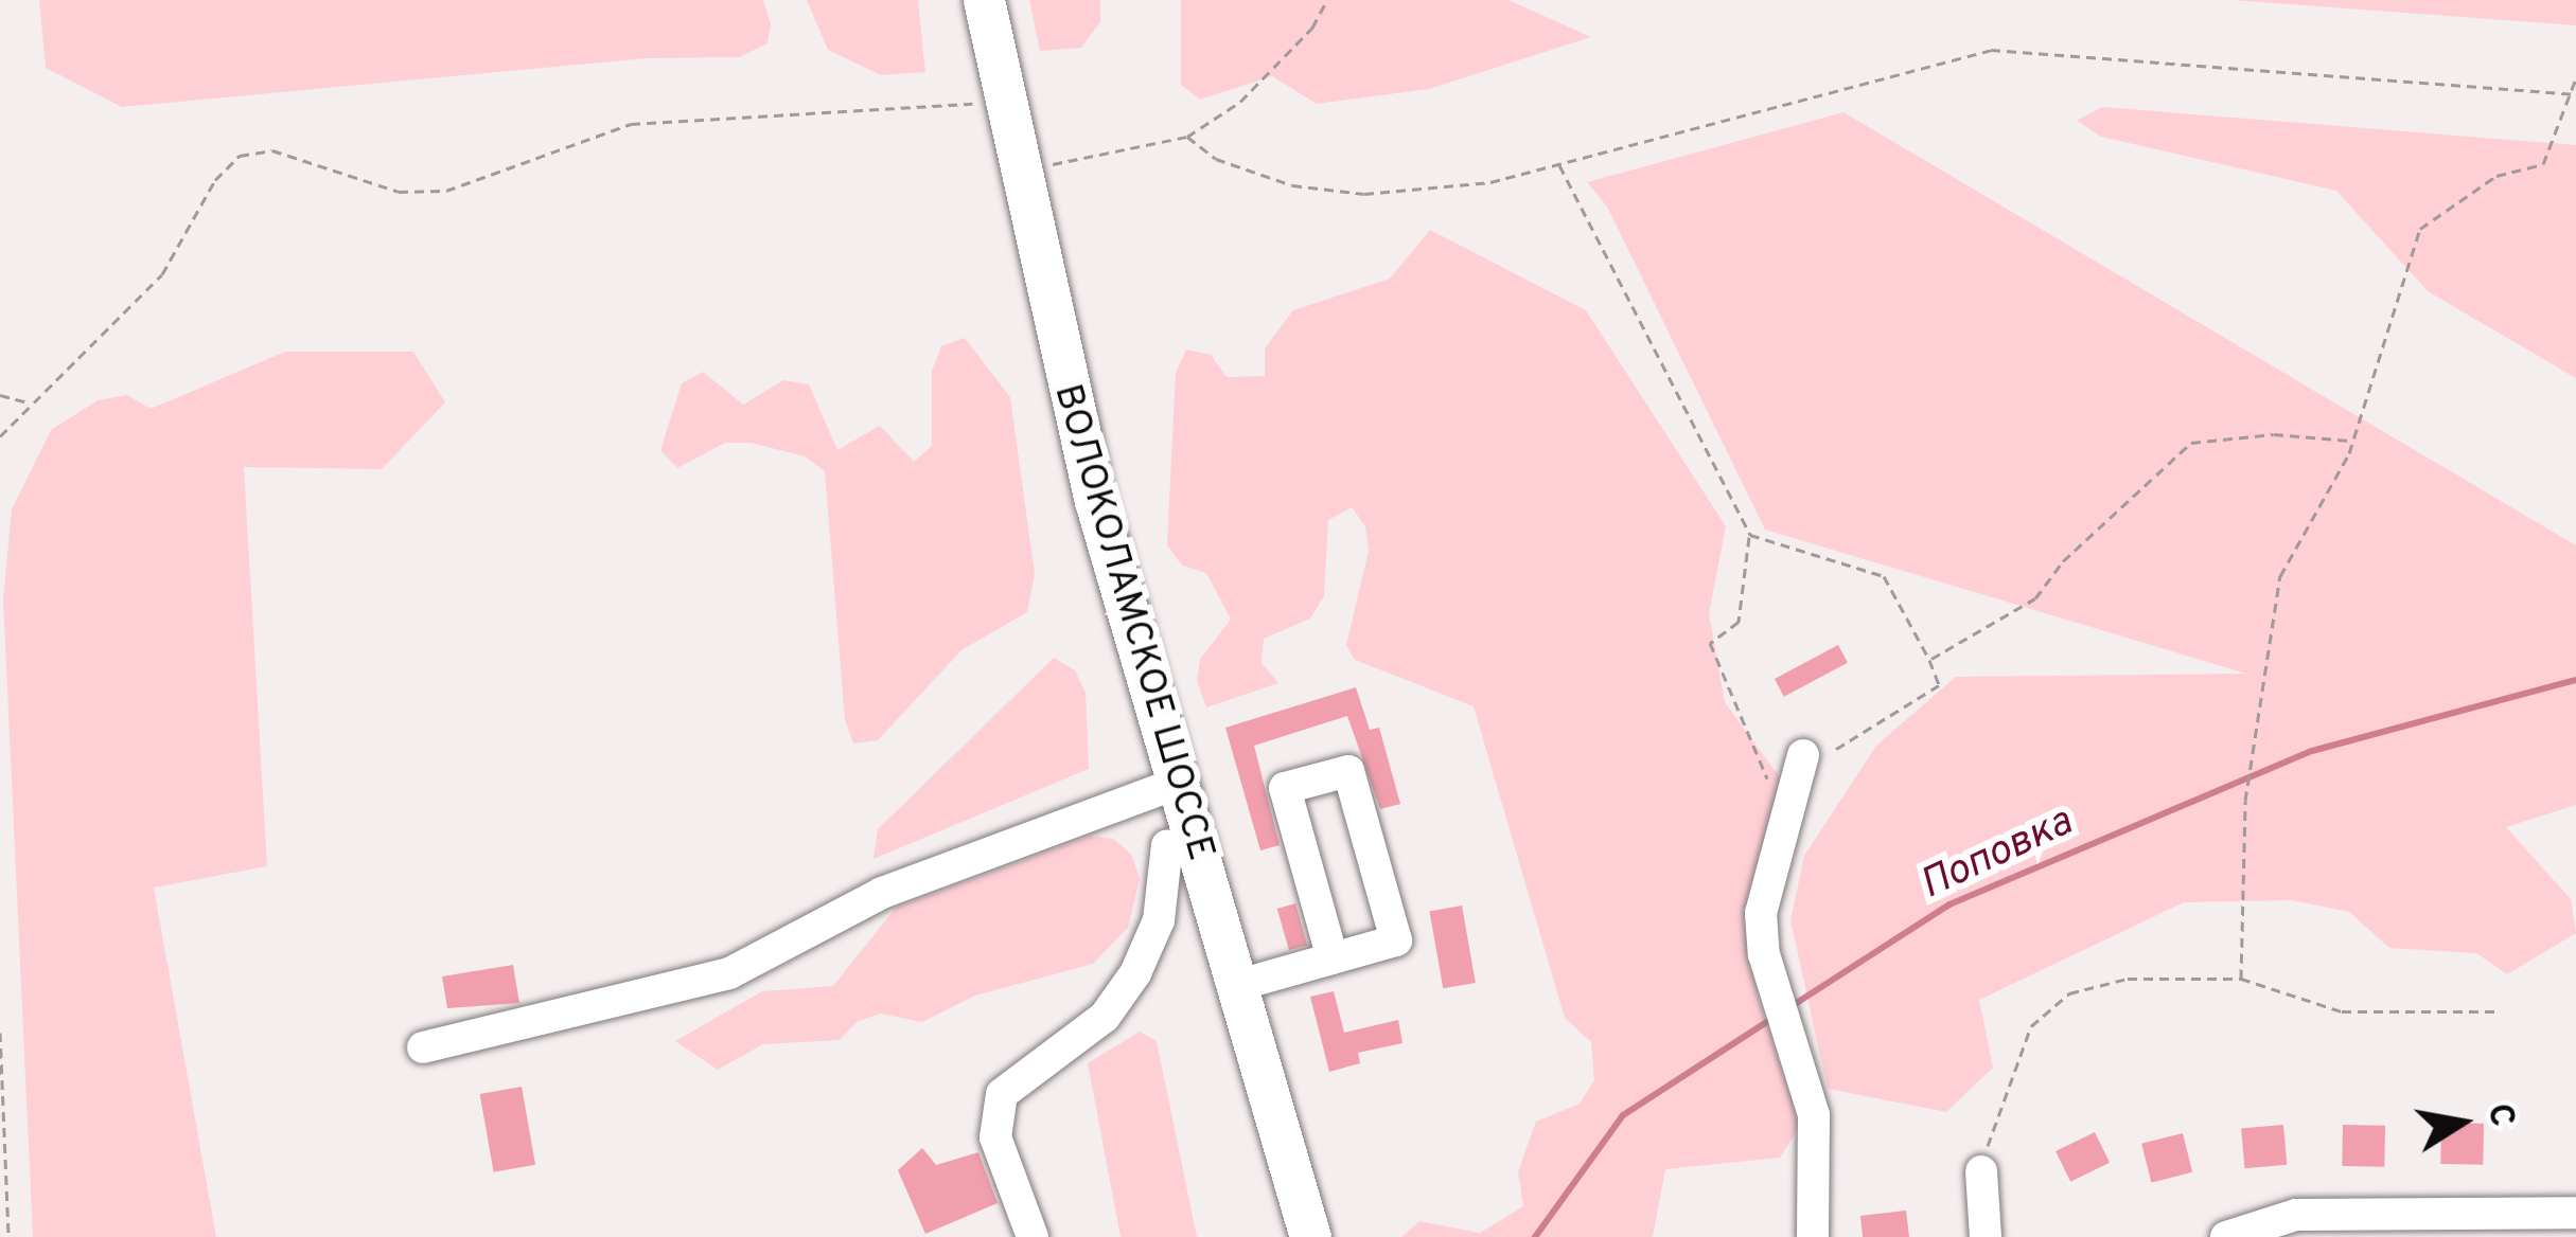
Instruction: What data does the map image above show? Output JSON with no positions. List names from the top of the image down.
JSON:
{
  "streets": {
    "main road": ["ВОЛОКОЛАМСКОЕ ШОССЕ"]
  },
  "water": ["Поповка"],
  "north": "right"
}
